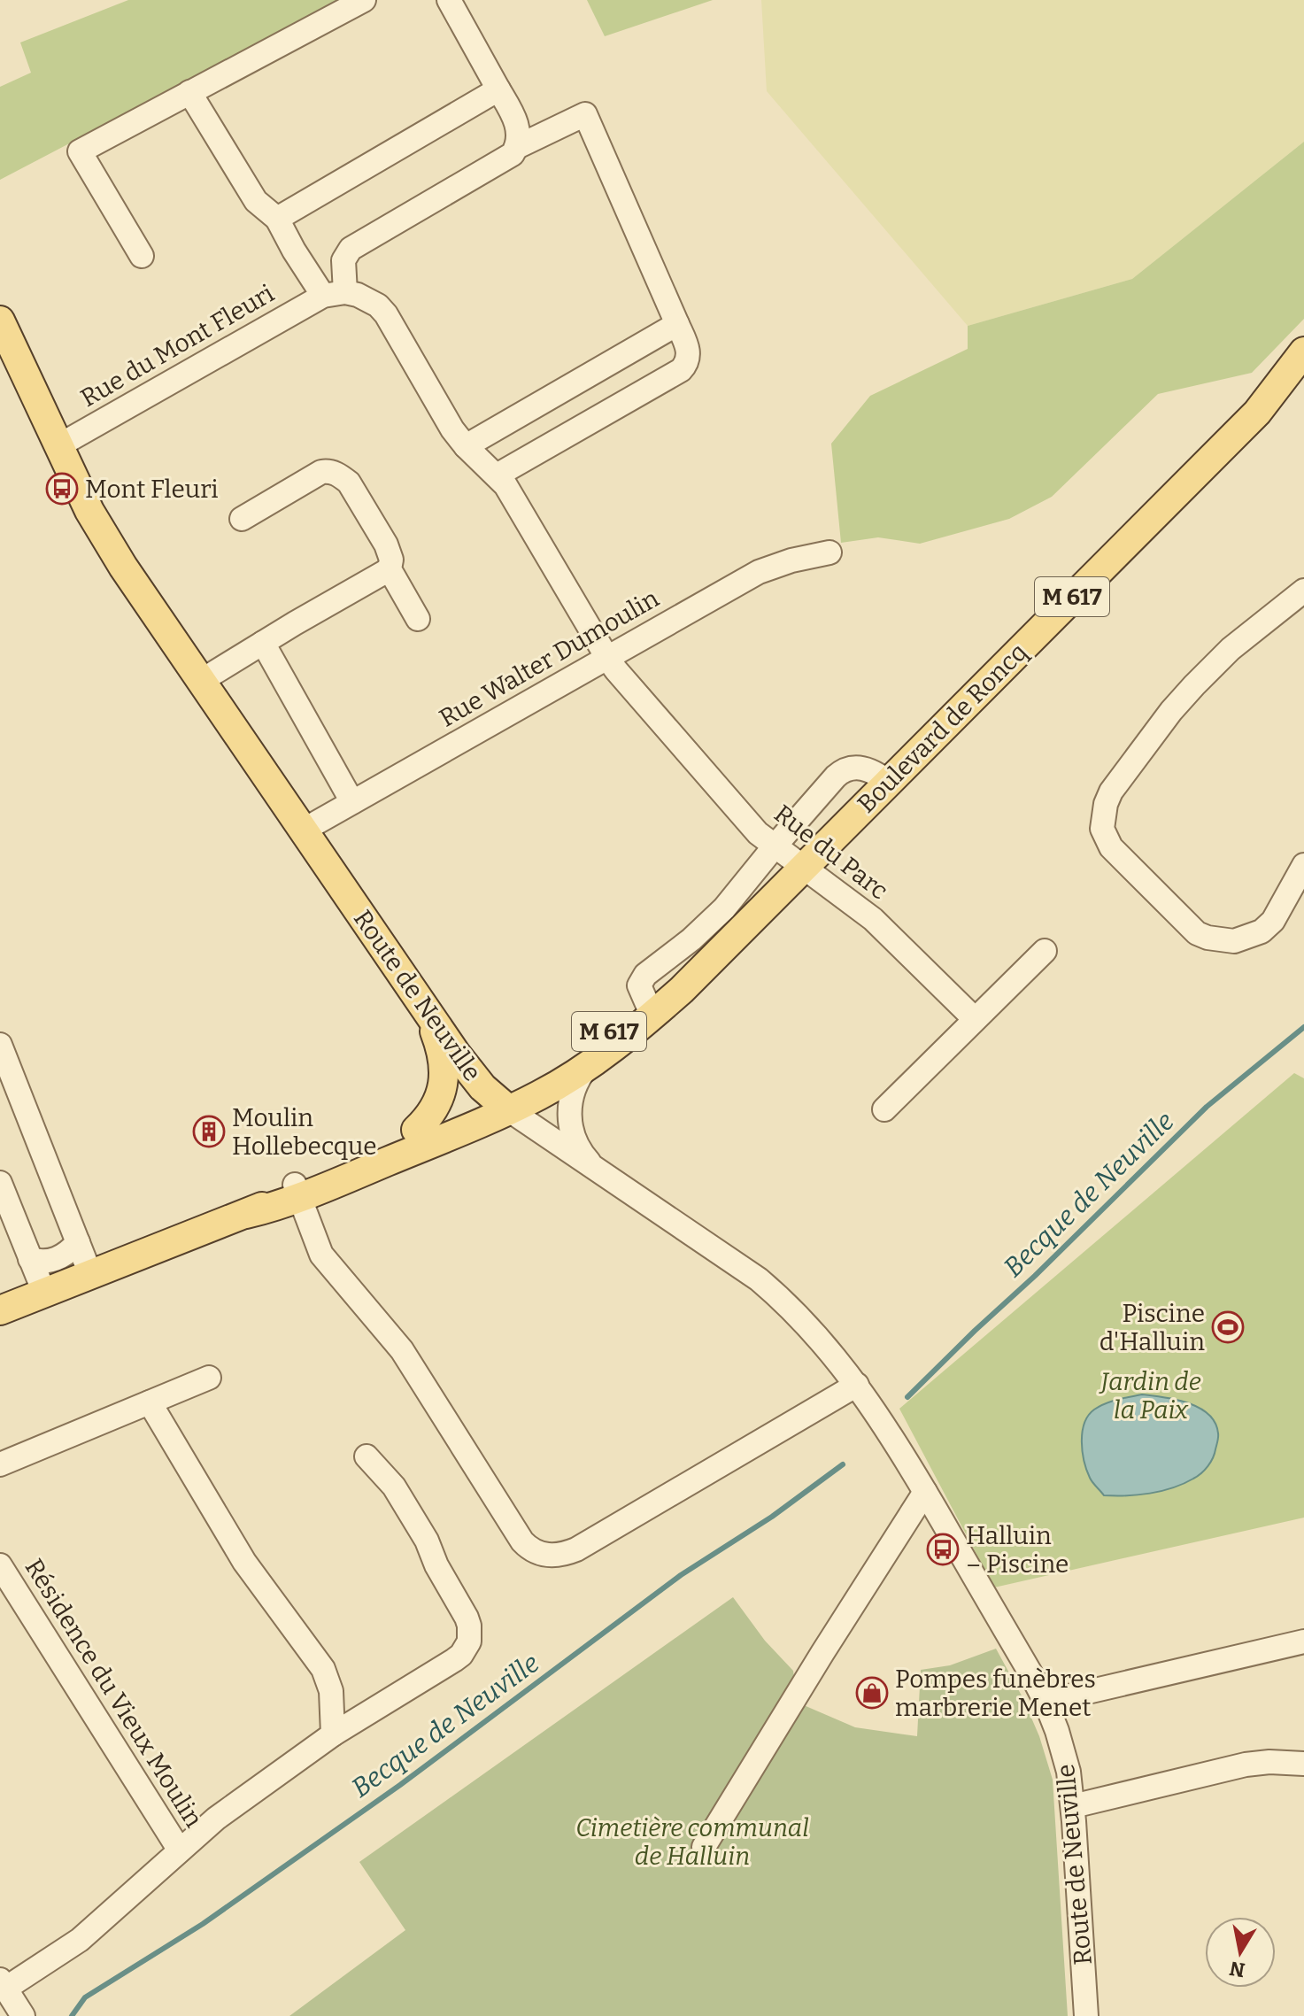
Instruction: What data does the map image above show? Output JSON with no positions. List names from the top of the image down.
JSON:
{
  "streets": {
    "main road": ["M 617", "Boulevard de Roncq", "Route de Neuville"],
    "street": [
      "Rue du Mont Fleuri",
      "Rue Walter Dumoulin",
      "Rue du Parc",
      "Résidence du Vieux Moulin"
    ]
  },
  "crossings": [
    ["Rue du Mont Fleuri", "Route de Neuville"],
    ["M 617", "Boulevard de Roncq"],
    ["M 617", "Route de Neuville"],
    ["Rue Walter Dumoulin", "Rue du Parc"],
    ["Rue Walter Dumoulin", "Route de Neuville"],
    ["Boulevard de Roncq", "Rue du Parc"],
    ["Boulevard de Roncq", "Route de Neuville"]
  ],
  "water": ["Becque de Neuville"],
  "parks": ["Jardin de la Paix", "Cimetière communal de Halluin"],
  "places": {
    "bus stop": ["Mont Fleuri", "Halluin – Piscine"],
    "building": ["Moulin Hollebecque"],
    "sports": ["Piscine d'Halluin"],
    "shop": ["Pompes funèbres marbrerie Menet"]
  },
  "north": "bottom"
}
